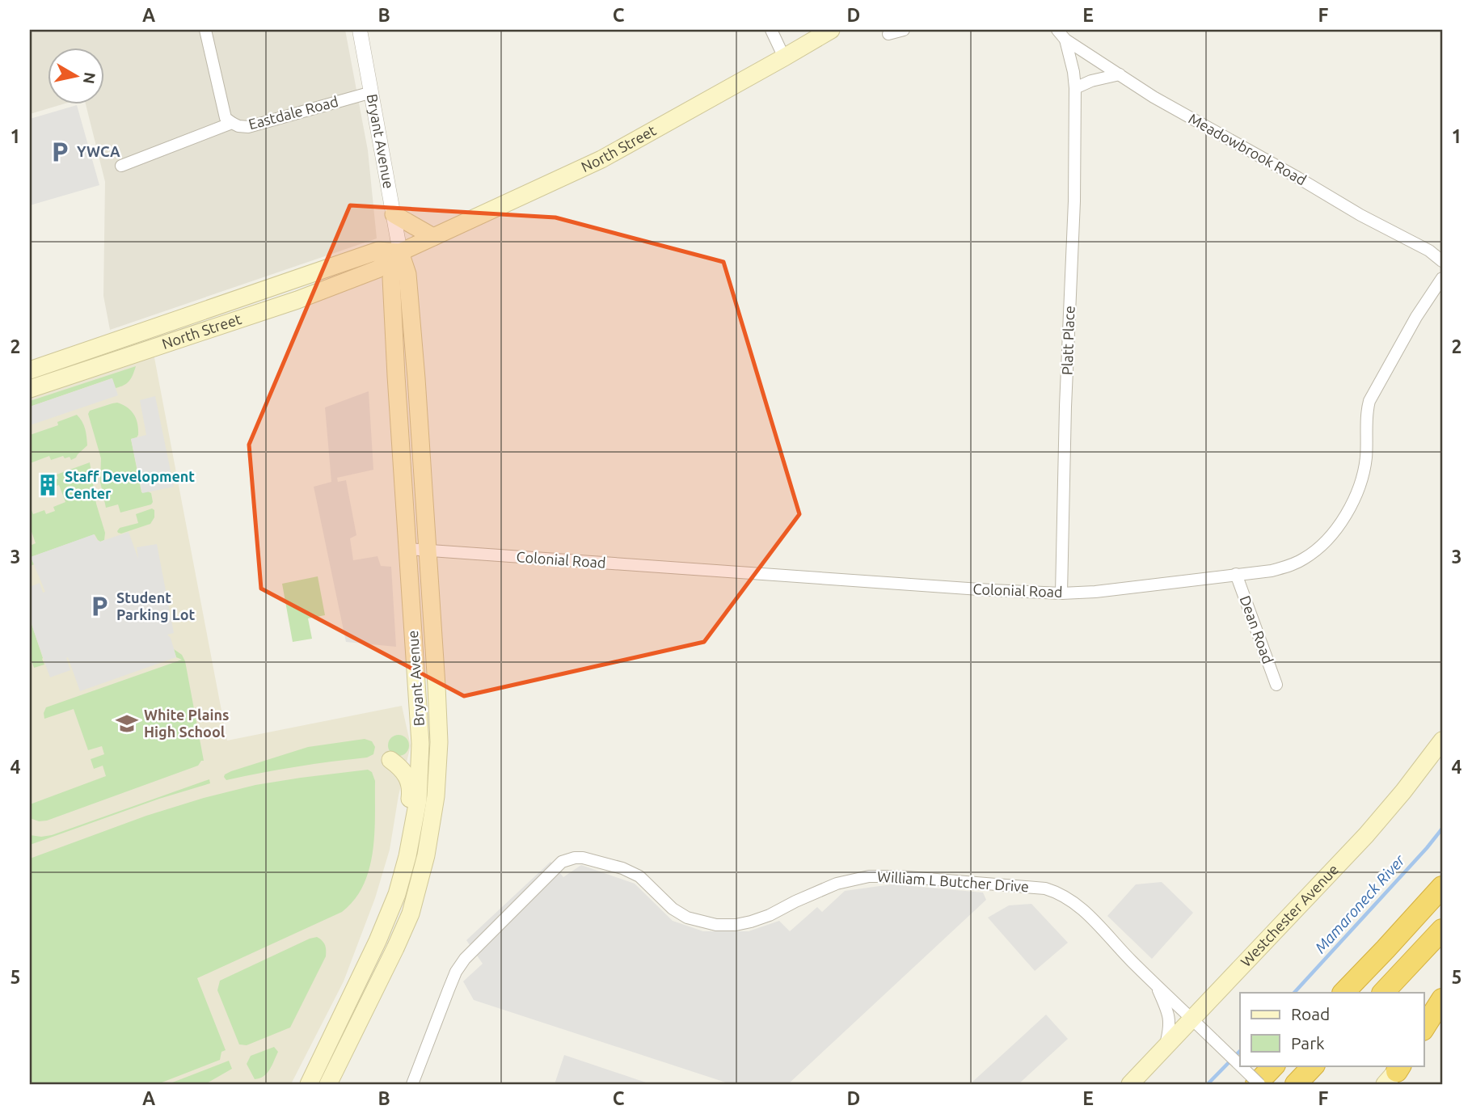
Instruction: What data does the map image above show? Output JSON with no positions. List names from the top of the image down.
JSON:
{
  "streets": {
    "main road": ["Bryant Avenue", "North Street", "Westchester Avenue"],
    "street": [
      "Eastdale Road",
      "Meadowbrook Road",
      "Platt Place",
      "Colonial Road",
      "Dean Road",
      "William L Butcher Drive"
    ]
  },
  "crossings": [
    ["Eastdale Road", "Bryant Avenue"],
    ["Bryant Avenue", "North Street"],
    ["Bryant Avenue", "Colonial Road"],
    ["Meadowbrook Road", "Platt Place"],
    ["Platt Place", "Colonial Road"],
    ["Colonial Road", "Dean Road"],
    ["William L Butcher Drive", "Westchester Avenue"]
  ],
  "water": ["Mamaroneck River"],
  "places": {
    "parking": ["YWCA", "Student Parking Lot"],
    "building": ["Staff Development Center"],
    "school or university": ["White Plains High School"]
  },
  "legend": ["Road", "Park"],
  "north": "right",
  "grid": {
    "columns": [
      "A",
      "B",
      "C",
      "D",
      "E",
      "F"
    ],
    "rows": [
      "1",
      "2",
      "3",
      "4",
      "5"
    ]
  }
}
